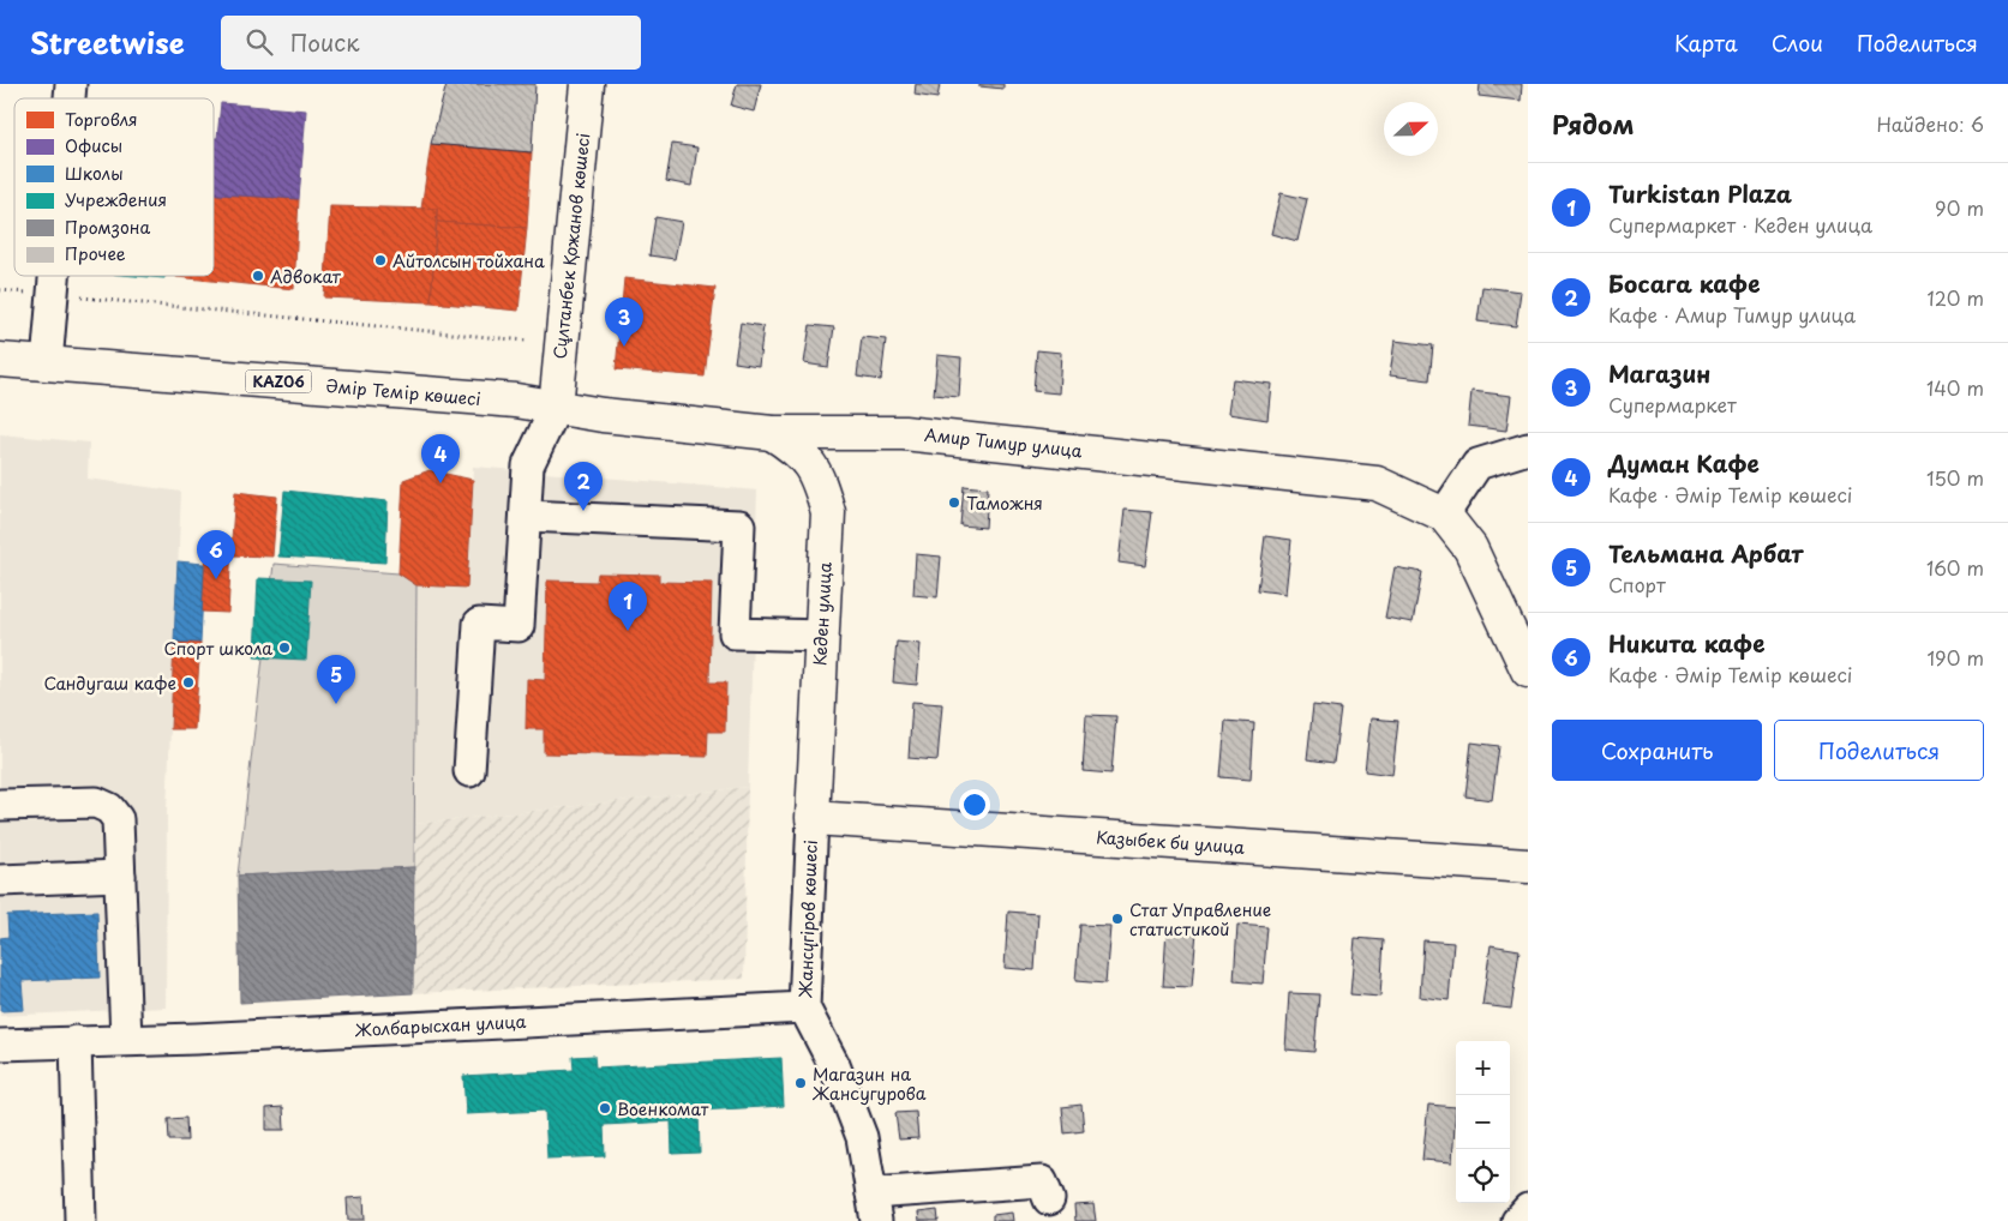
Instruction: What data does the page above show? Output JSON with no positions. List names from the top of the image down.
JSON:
{
  "streets": {
    "main road": [
      "Сұлтанбек Қожанов көшесі",
      "KАZ06",
      "Әмір Темір көшесі",
      "Амир Тимур улица",
      "Кеден улица",
      "Казыбек би улица"
    ],
    "street": ["Жансүгіров көшесі", "Жолбарысхан улица"]
  },
  "crossings": [
    ["Сұлтанбек Қожанов көшесі", "Әмір Темір көшесі"],
    ["Сұлтанбек Қожанов көшесі", "Амир Тимур улица"],
    ["Әмір Темір көшесі", "Амир Тимур улица"],
    ["Амир Тимур улица", "Кеден улица"],
    ["Кеден улица", "Казыбек би улица"],
    ["Кеден улица", "Жансүгіров көшесі"],
    ["Казыбек би улица", "Жансүгіров көшесі"],
    ["Жансүгіров көшесі", "Жолбарысхан улица"]
  ],
  "places": [
    "Айтолсын тойхана",
    "Адвокат",
    "Таможня",
    "Спорт школа",
    "Сандугаш кафе",
    "Стат Управление статистикой",
    "Магазин на Жансугурова",
    "Военкомат"
  ],
  "legend": [
    "Торговля",
    "Офисы",
    "Школы",
    "Учреждения",
    "Промзона",
    "Прочее"
  ],
  "north": "right",
  "page": {
    "header": "Streetwise",
    "search": "Поиск",
    "nav": ["Карта", "Слои", "Поделиться"],
    "heading": ["Рядом", "Найдено: 6"],
    "list": [
      {
        "mark": "1",
        "name": "Turkistan Plaza",
        "note": "Супермаркет · Кеден улица",
        "value": "90 m"
      },
      {
        "mark": "2",
        "name": "Босага кафе",
        "note": "Кафе · Амир Тимур улица",
        "value": "120 m"
      },
      {
        "mark": "3",
        "name": "Магазин",
        "note": "Супермаркет",
        "value": "140 m"
      },
      {
        "mark": "4",
        "name": "Думан Кафе",
        "note": "Кафе · Әмір Темір көшесі",
        "value": "150 m"
      },
      {
        "mark": "5",
        "name": "Тельмана Арбат",
        "note": "Спорт",
        "value": "160 m"
      },
      {
        "mark": "6",
        "name": "Никита кафе",
        "note": "Кафе · Әмір Темір көшесі",
        "value": "190 m"
      }
    ],
    "pins": [
      "3",
      "4",
      "2",
      "6",
      "1",
      "5"
    ],
    "buttons": ["Сохранить", "Поделиться"],
    "map_buttons": ["+", "−"]
  }
}
